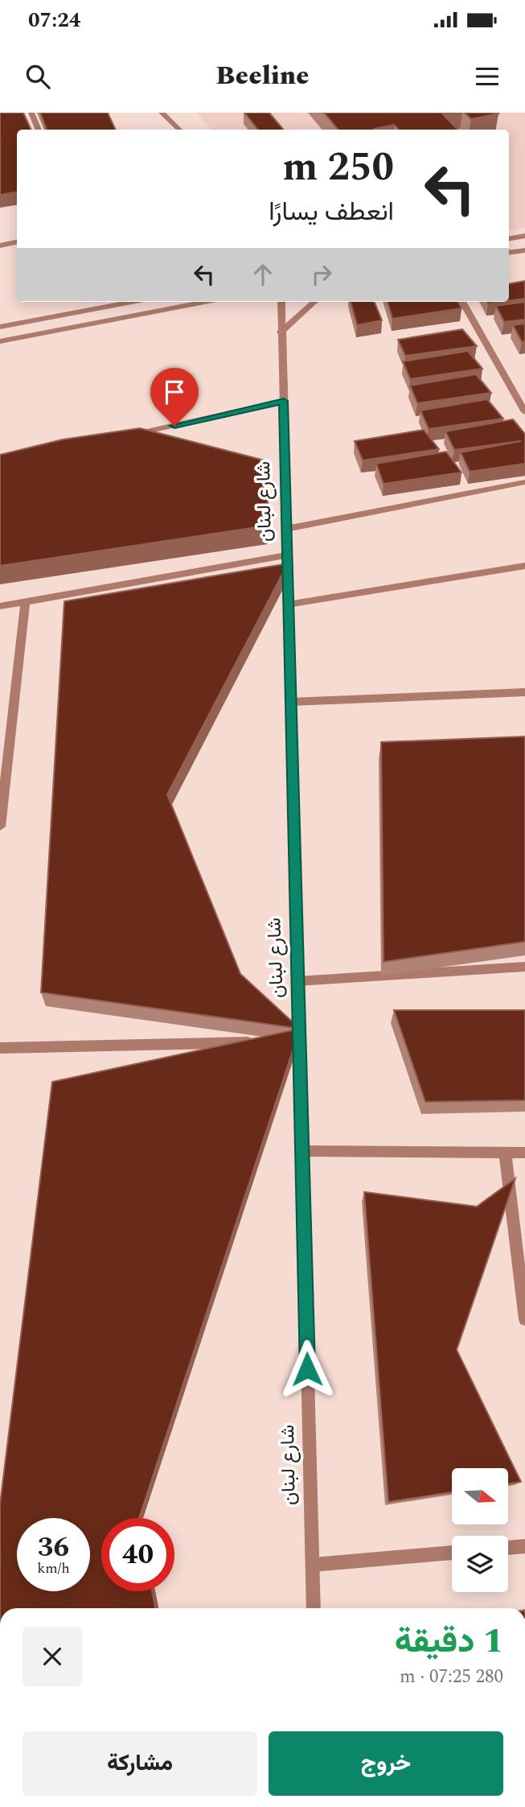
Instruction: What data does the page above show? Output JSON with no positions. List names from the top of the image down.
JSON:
{
  "streets": {
    "street": ["شارع لبنان"]
  },
  "north": "right",
  "page": {
    "status": "07:24",
    "header": "Beeline",
    "turn": ["250 m", "انعطف يسارًا"],
    "speed": "36 km/h",
    "limit": "40",
    "heading": ["1 دقيقة", "280 m · 07:25"],
    "buttons": ["خروج", "مشاركة"]
  }
}
